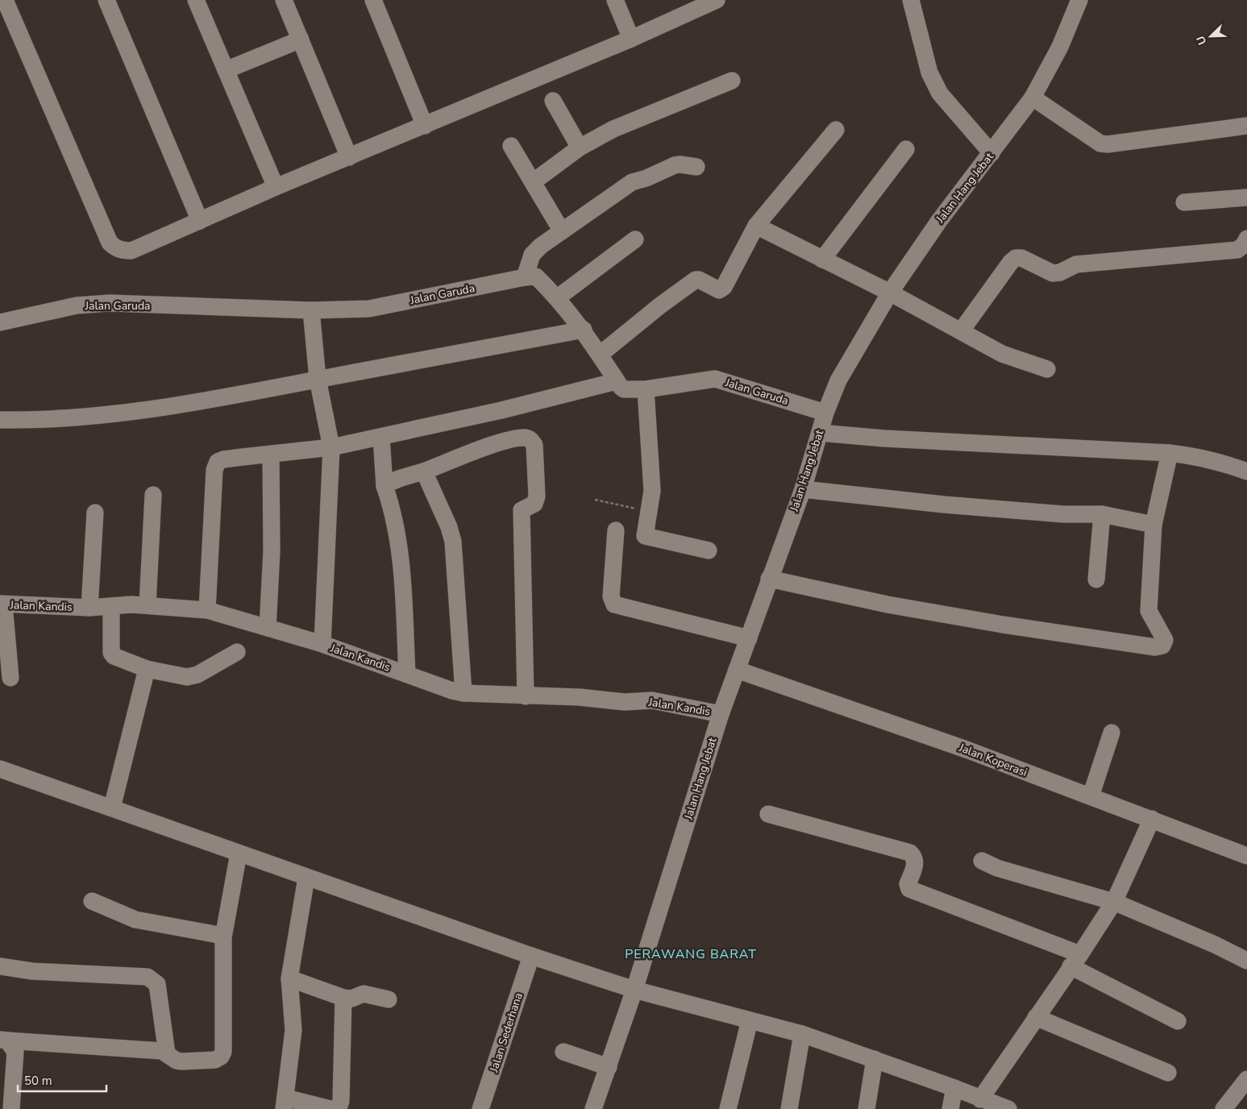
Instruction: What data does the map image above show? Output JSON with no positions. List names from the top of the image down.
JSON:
{
  "streets": {
    "street": [
      "Jalan Hang Jebat",
      "Jalan Garuda",
      "Jalan Kandis",
      "Jalan Koperasi",
      "Jalan Sederhana"
    ]
  },
  "crossings": [
    ["Jalan Hang Jebat", "Jalan Garuda"],
    ["Jalan Hang Jebat", "Jalan Kandis"],
    ["Jalan Hang Jebat", "Jalan Koperasi"]
  ],
  "districts": ["PERAWANG BARAT"],
  "scale_bar": "50 m",
  "north": "bottom left"
}
